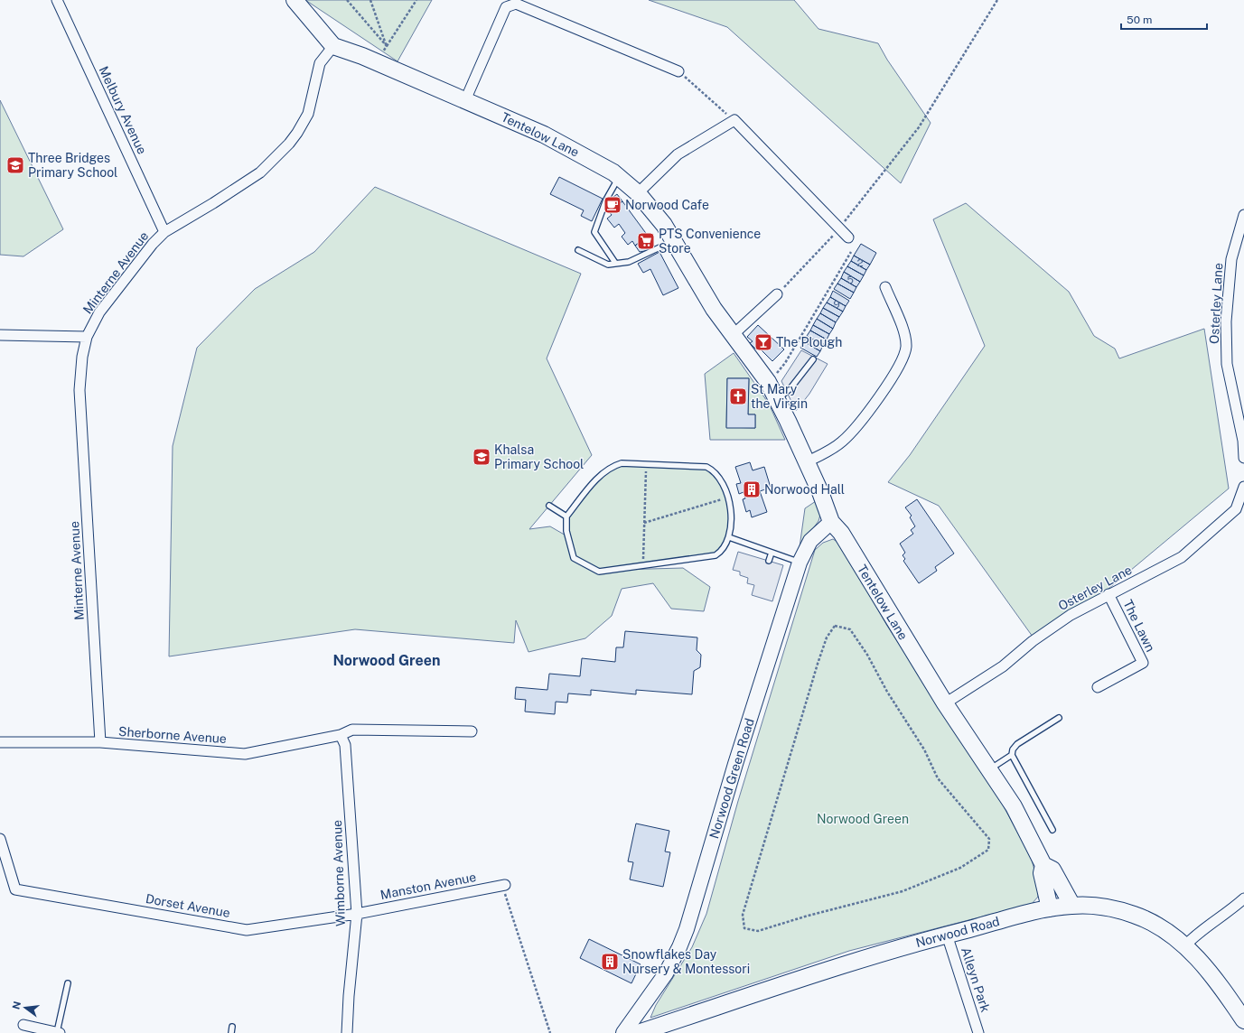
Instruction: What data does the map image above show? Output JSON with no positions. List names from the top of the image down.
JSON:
{
  "streets": {
    "main road": ["Tentelow Lane", "Norwood Road"],
    "street": [
      "Melbury Avenue",
      "Minterne Avenue",
      "Osterley Lane",
      "The Lawn",
      "Sherborne Avenue",
      "Norwood Green Road",
      "Wimborne Avenue",
      "Manston Avenue",
      "Dorset Avenue",
      "Alleyn Park"
    ]
  },
  "crossings": [
    ["Melbury Avenue", "Minterne Avenue"],
    ["Tentelow Lane", "Minterne Avenue"],
    ["Tentelow Lane", "Osterley Lane"],
    ["Tentelow Lane", "Norwood Green Road"],
    ["Tentelow Lane", "Norwood Road"],
    ["Minterne Avenue", "Sherborne Avenue"],
    ["Osterley Lane", "The Lawn"],
    ["Sherborne Avenue", "Wimborne Avenue"],
    ["Wimborne Avenue", "Manston Avenue"],
    ["Wimborne Avenue", "Dorset Avenue"],
    ["Manston Avenue", "Dorset Avenue"],
    ["Norwood Road", "Alleyn Park"]
  ],
  "districts": ["Norwood Green"],
  "parks": ["Norwood Green"],
  "places": {
    "school or university": ["Three Bridges Primary School", "Khalsa Primary School"],
    "cafe": ["Norwood Cafe"],
    "supermarket": ["PTS Convenience Store"],
    "bar": ["The Plough"],
    "church": ["St Mary the Virgin"],
    "building": ["Norwood Hall", "Snowflakes Day Nursery & Montessori"]
  },
  "house_numbers": ["2", "5", "9"],
  "scale_bar": "50 m",
  "north": "left"
}
